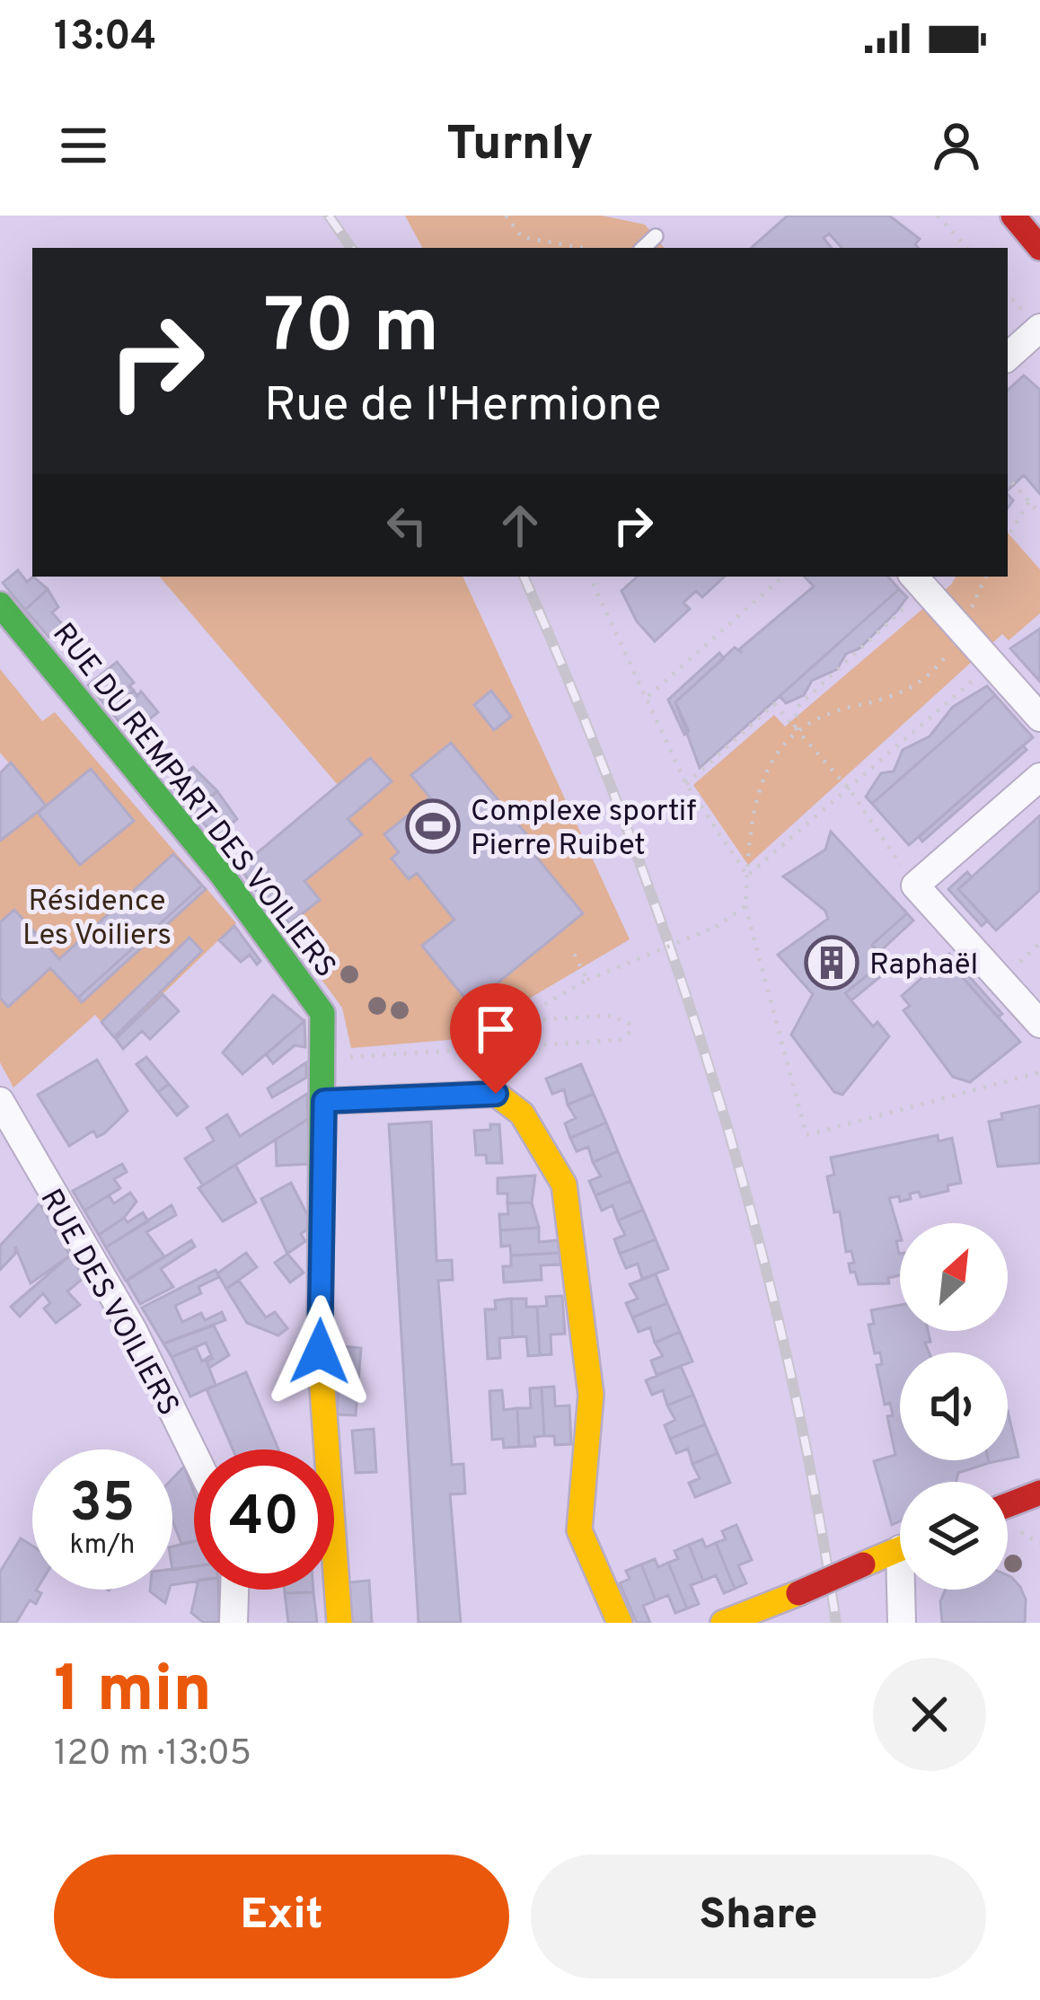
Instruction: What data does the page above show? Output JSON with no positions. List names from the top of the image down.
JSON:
{
  "streets": {
    "street": ["RUE DU REMPART DES VOILIERS", "RUE DES VOILIERS"]
  },
  "parks": ["Résidence Les Voiliers"],
  "places": {
    "sports": ["Complexe sportif Pierre Ruibet"],
    "building": ["Raphaël"]
  },
  "north": "top right",
  "page": {
    "status": "13:04",
    "header": "Turnly",
    "turn": ["70 m", "Rue de l'Hermione"],
    "speed": "35 km/h",
    "limit": "40",
    "heading": ["1 min", "120 m · 13:05"],
    "buttons": ["Exit", "Share"]
  }
}
